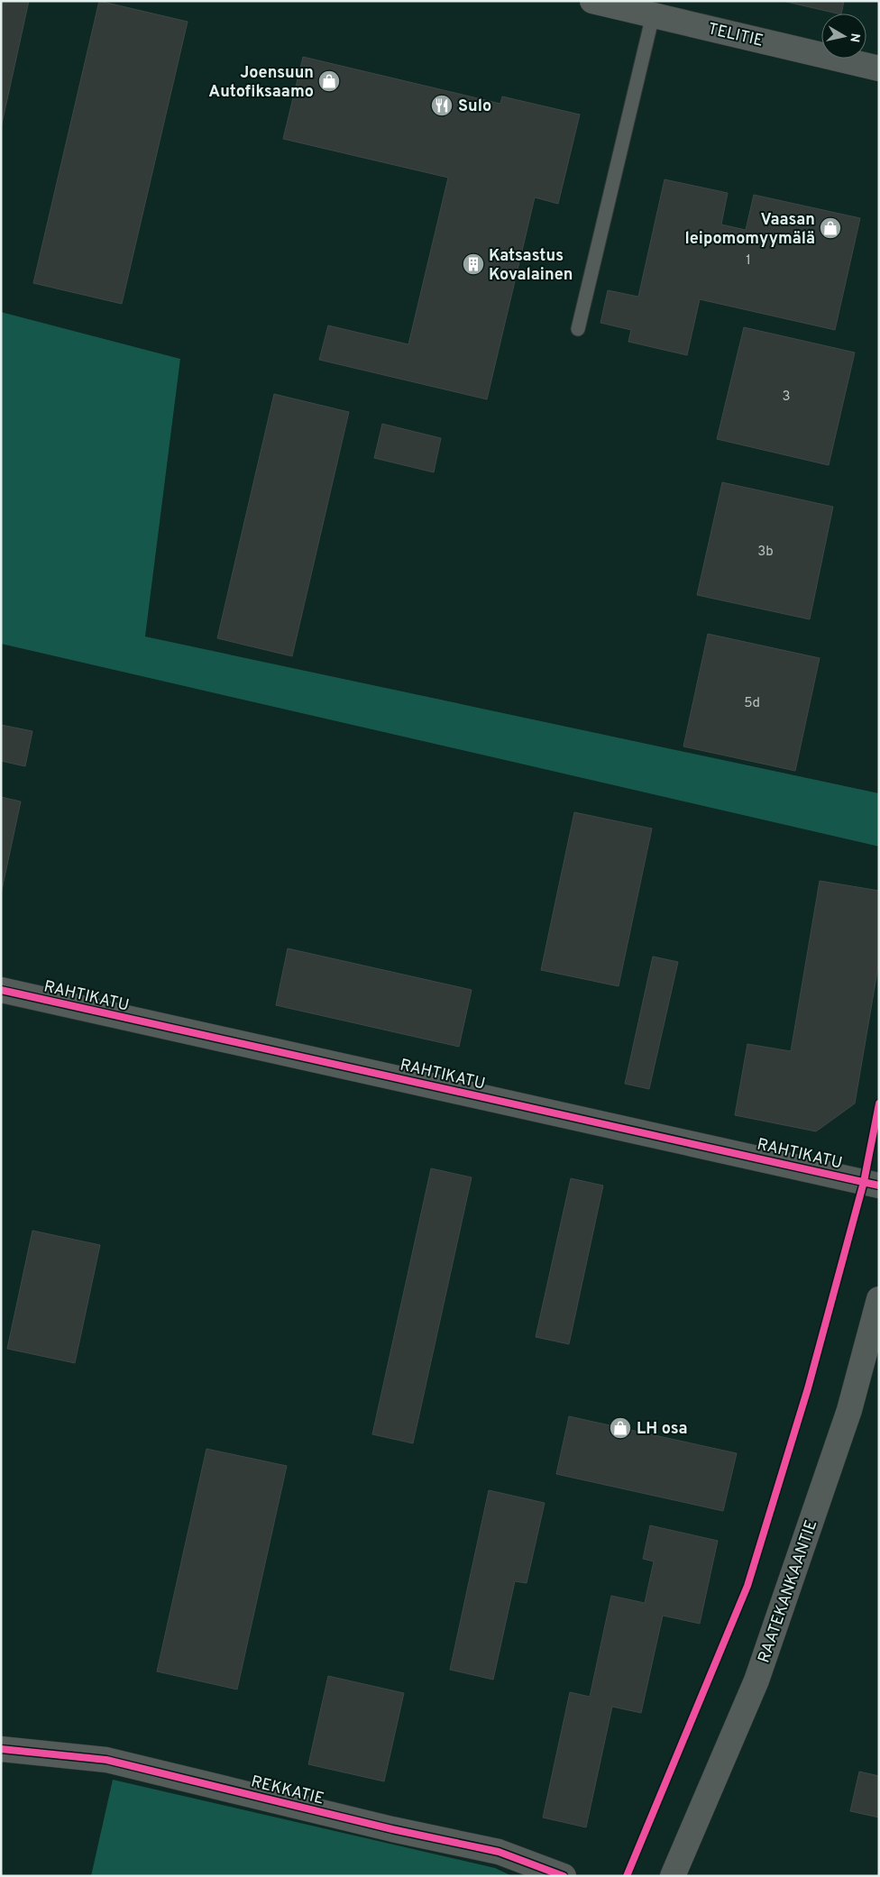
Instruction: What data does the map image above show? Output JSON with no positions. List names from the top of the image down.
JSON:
{
  "streets": {
    "street": [
      "TELITIE",
      "RAHTIKATU",
      "RAATEKANKAANTIE",
      "REKKATIE"
    ]
  },
  "places": {
    "shop": ["Joensuun Autofiksaamo", "Vaasan leipomomyymälä", "LH osa"],
    "restaurant": ["Sulo"],
    "building": ["Katsastus Kovalainen"]
  },
  "house_numbers": [
    "1",
    "3",
    "3b",
    "5d"
  ],
  "north": "right"
}
